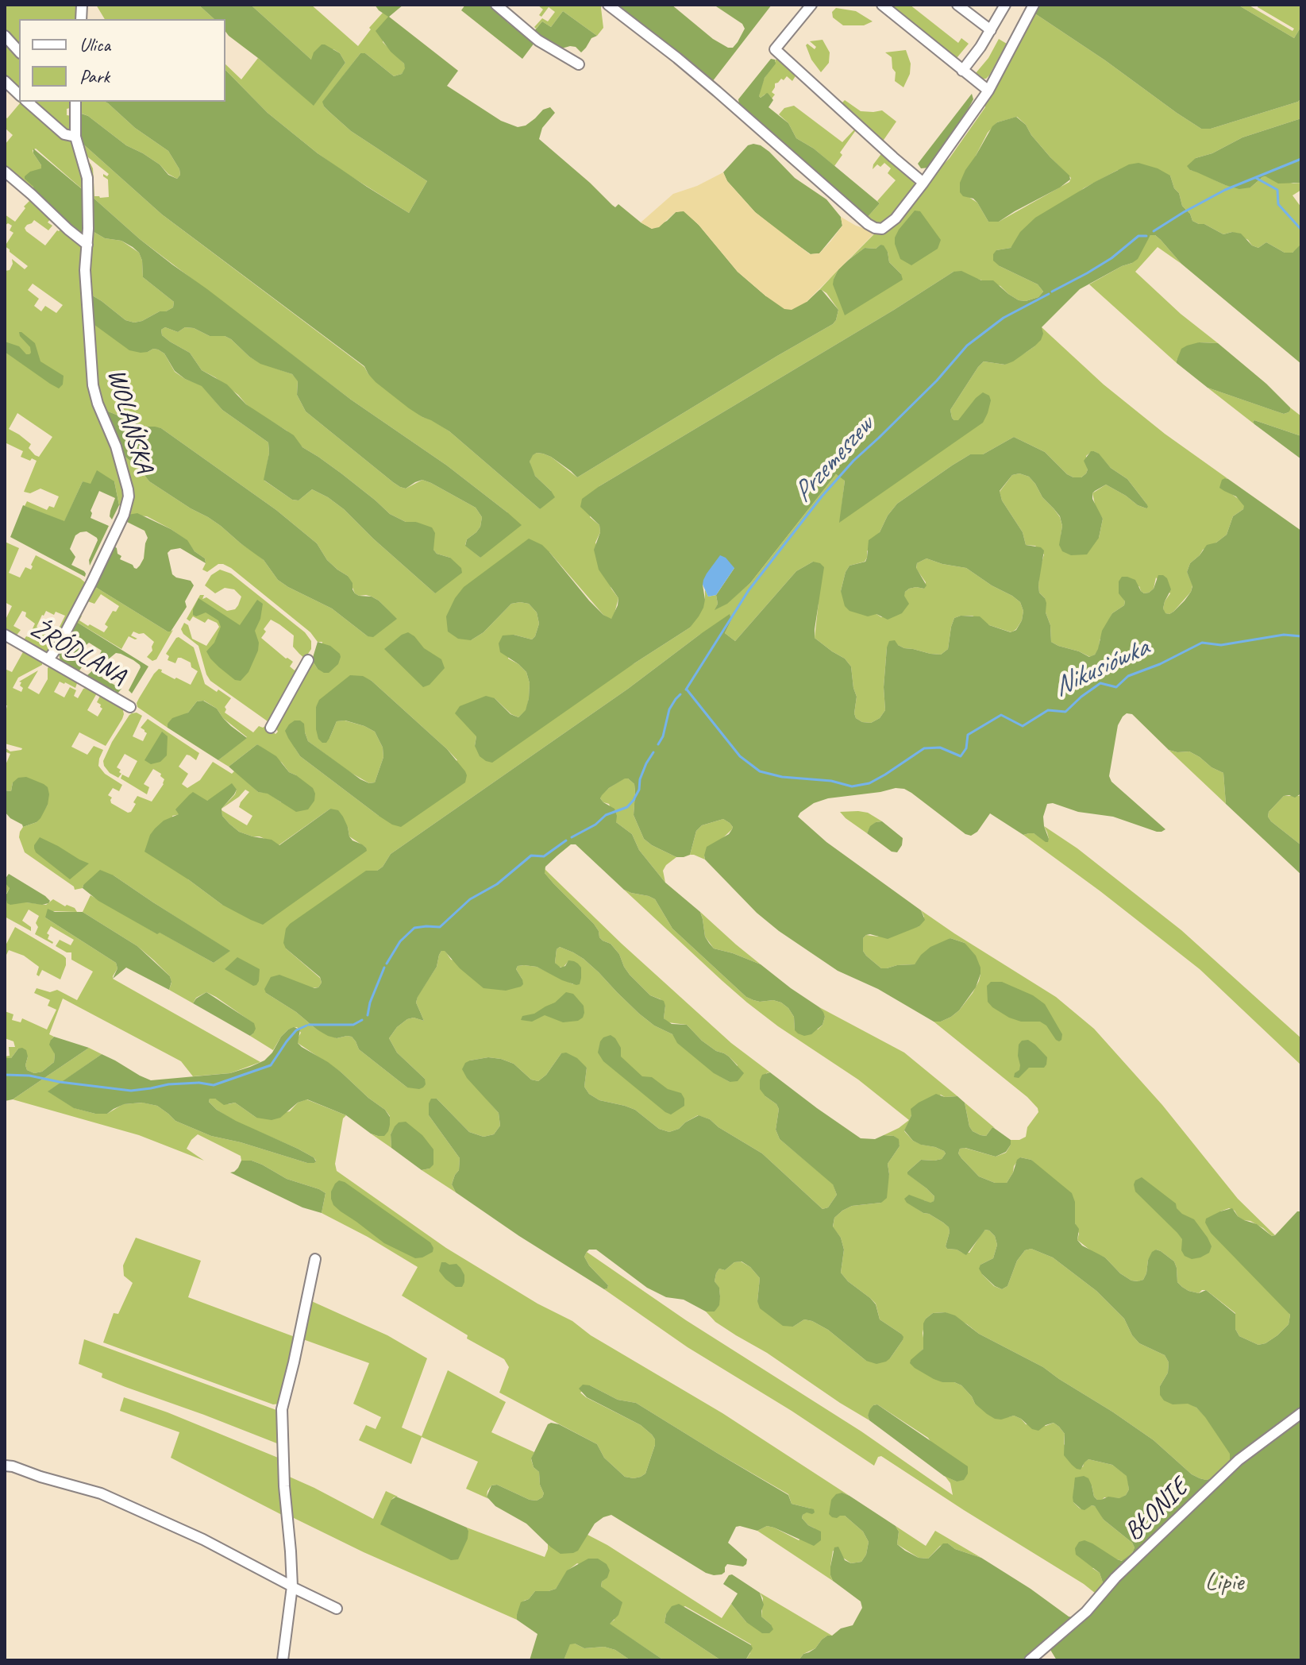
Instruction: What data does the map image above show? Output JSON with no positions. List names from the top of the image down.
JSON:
{
  "streets": {
    "street": ["WOLAŃSKA", "ŹRÓDLANA", "BŁONIE"]
  },
  "crossings": [
    ["WOLAŃSKA", "ŹRÓDLANA"]
  ],
  "water": ["Przemeszew", "Nikusiówka"],
  "parks": ["Lipie"],
  "legend": ["Ulica", "Park"]
}
